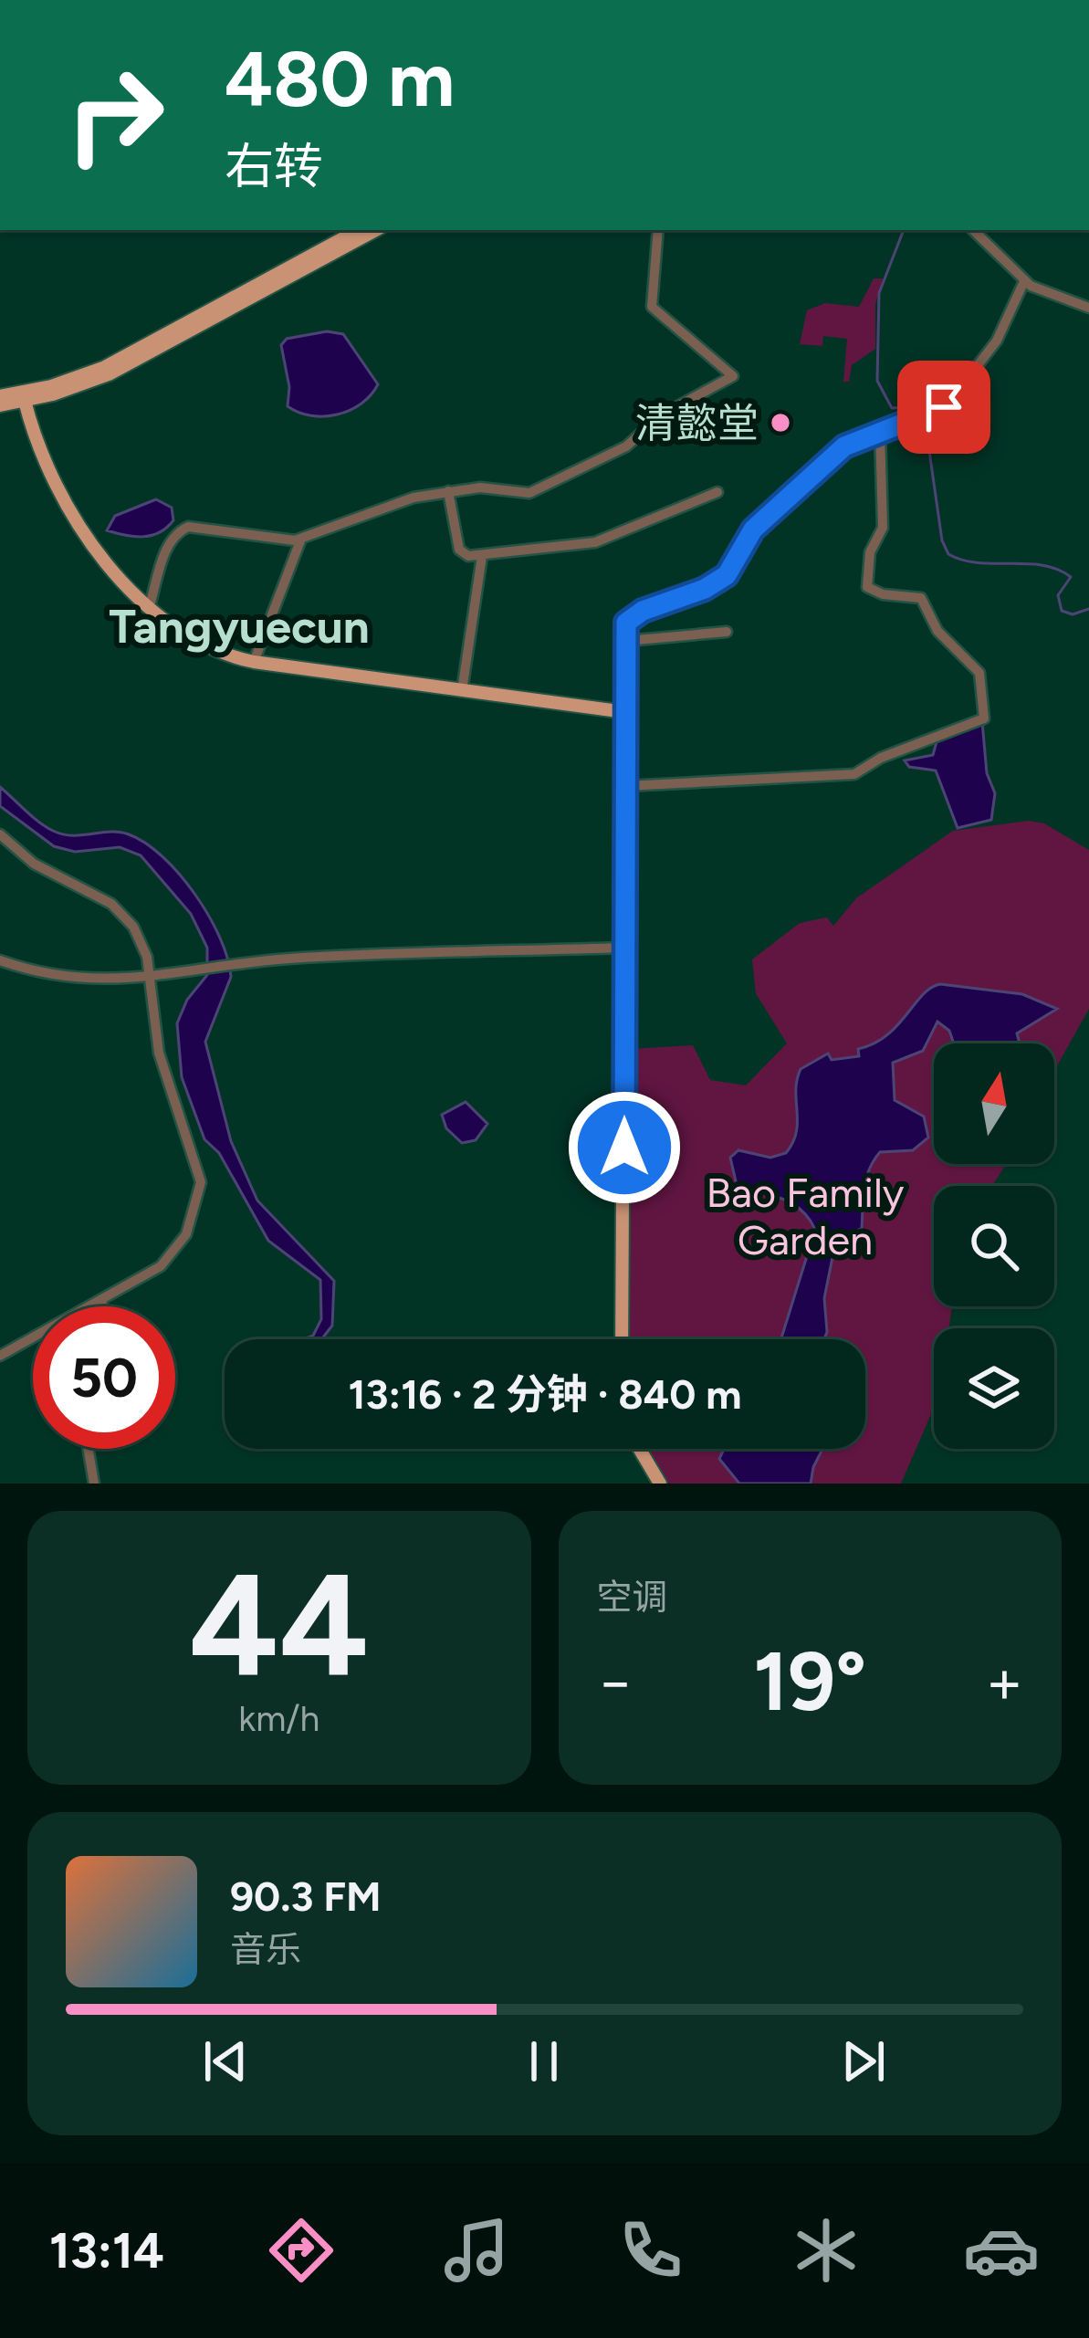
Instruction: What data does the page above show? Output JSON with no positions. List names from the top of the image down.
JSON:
{
  "districts": ["Tangyuecun"],
  "parks": ["Bao Family Garden"],
  "places": ["清懿堂"],
  "north": "top",
  "page": {
    "turn": ["480 m", "右转"],
    "limit": "50",
    "trip": "13:16 · 2 分钟 · 840 m",
    "tile": [
      ["44", "km/h"],
      "空调"
    ],
    "heat": ["−", "19°", "+"],
    "song": ["90.3 FM", "音乐"],
    "tabs": "13:14"
  }
}
